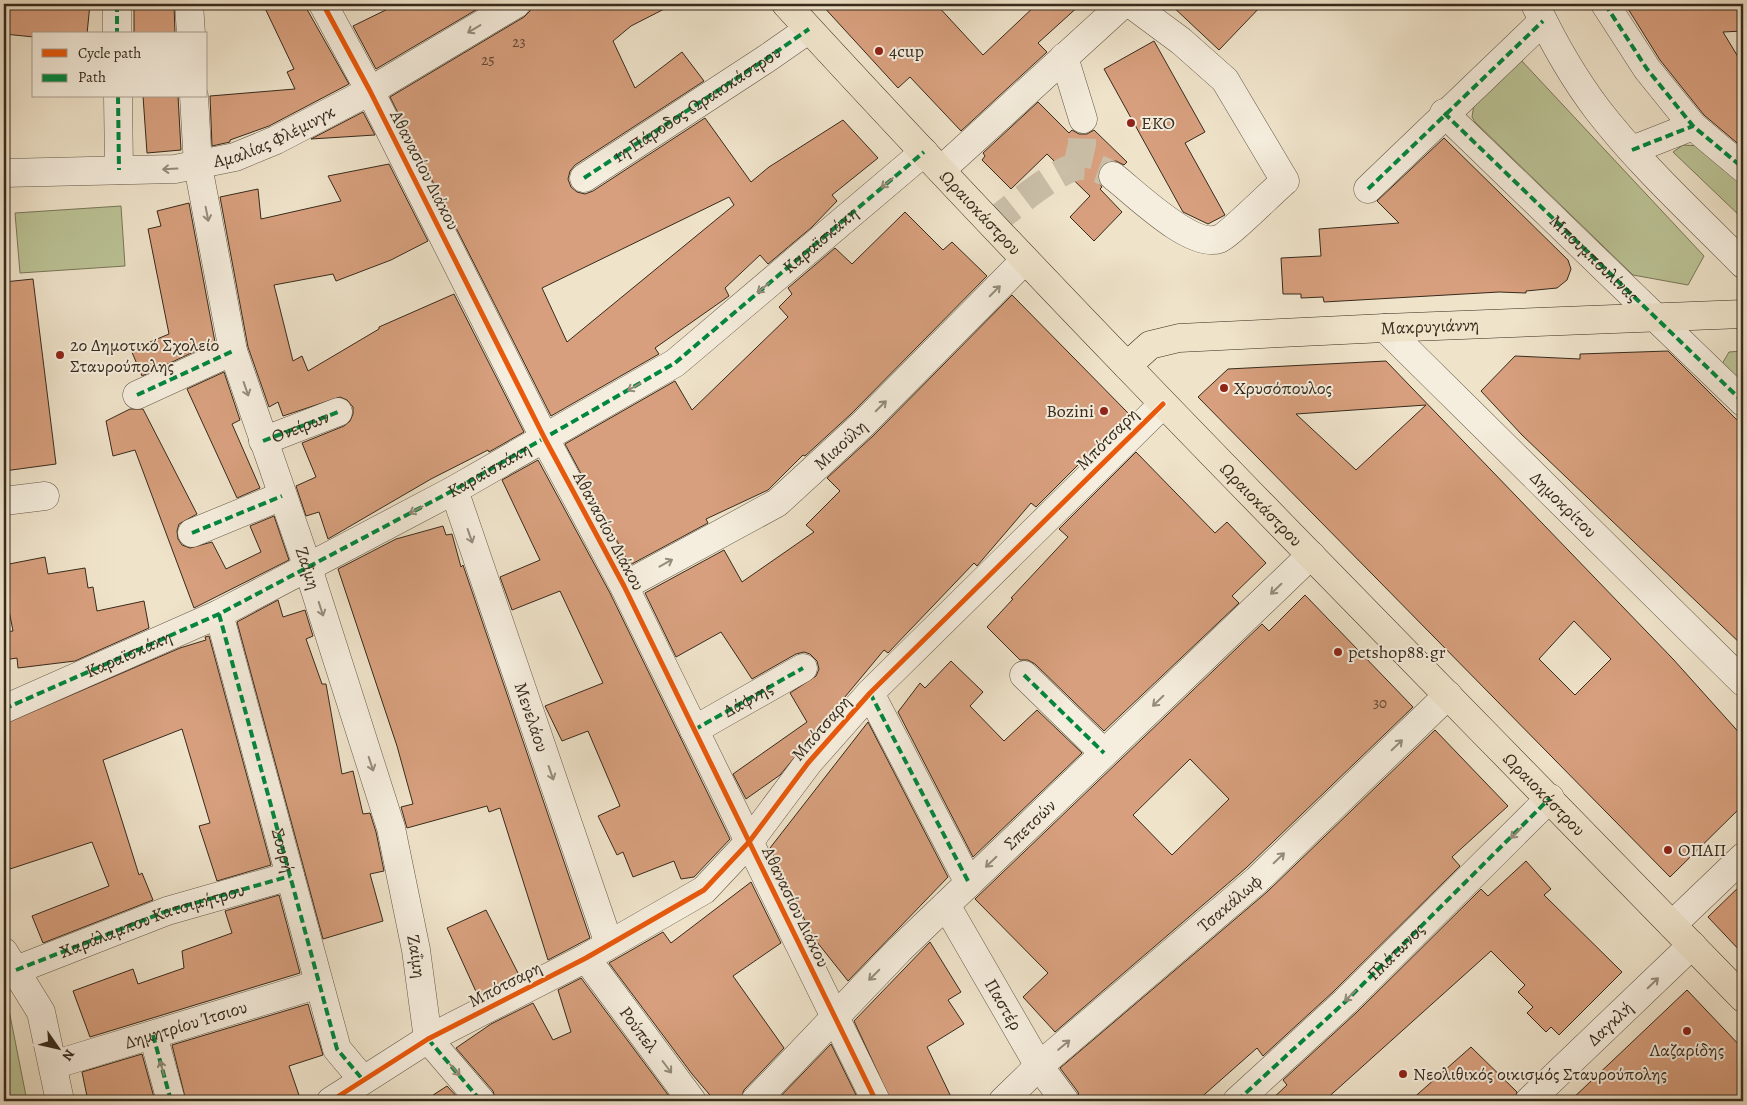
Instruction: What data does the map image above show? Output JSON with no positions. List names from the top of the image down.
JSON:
{
  "streets": {
    "main road": ["Ωραιοκάστρου", "Μακρυγιάννη"],
    "street": [
      "1η Πάροδος Ωραιοκάστρου",
      "Αμαλίας Φλέμινγκ",
      "Αθανασίου Διάκου",
      "Καραϊσκάκη",
      "Μπουμπουλίνας",
      "Ονείρων",
      "Μπότσαρη",
      "Μιαούλη",
      "Δημοκρίτου",
      "Ζαΐμη",
      "Δάφνης",
      "Μενελάου",
      "Σπετσών",
      "Σουρή",
      "Τσακάλωφ",
      "Χαράλαμπου Κατσιμήτρου",
      "Πλάτωνος",
      "Παστέρ",
      "Δαγκλή",
      "Δημητρίου Ίτσιου",
      "Ρούπελ"
    ]
  },
  "crossings": [
    ["1η Πάροδος Ωραιοκάστρου", "Ωραιοκάστρου"],
    ["Αμαλίας Φλέμινγκ", "Αθανασίου Διάκου"],
    ["Αμαλίας Φλέμινγκ", "Ζαΐμη"],
    ["Αθανασίου Διάκου", "Καραϊσκάκη"],
    ["Αθανασίου Διάκου", "Μπότσαρη"],
    ["Αθανασίου Διάκου", "Μιαούλη"],
    ["Αθανασίου Διάκου", "Δάφνης"],
    ["Αθανασίου Διάκου", "Σπετσών"],
    ["Ωραιοκάστρου", "Καραϊσκάκη"],
    ["Ωραιοκάστρου", "Μακρυγιάννη"],
    ["Ωραιοκάστρου", "Μπότσαρη"],
    ["Ωραιοκάστρου", "Μιαούλη"],
    ["Ωραιοκάστρου", "Σπετσών"],
    ["Ωραιοκάστρου", "Τσακάλωφ"],
    ["Ωραιοκάστρου", "Πλάτωνος"],
    ["Ωραιοκάστρου", "Δαγκλή"],
    ["Καραϊσκάκη", "Ζαΐμη"],
    ["Καραϊσκάκη", "Μενελάου"],
    ["Καραϊσκάκη", "Σουρή"],
    ["Μπουμπουλίνας", "Μακρυγιάννη"],
    ["Μακρυγιάννη", "Δημοκρίτου"],
    ["Ονείρων", "Ζαΐμη"],
    ["Μπότσαρη", "Ζαΐμη"],
    ["Μπότσαρη", "Μενελάου"],
    ["Μπότσαρη", "Σουρή"],
    ["Μπότσαρη", "Ρούπελ"],
    ["Σπετσών", "Παστέρ"],
    ["Σουρή", "Χαράλαμπου Κατσιμήτρου"],
    ["Σουρή", "Δημητρίου Ίτσιου"],
    ["Τσακάλωφ", "Παστέρ"]
  ],
  "one_way": [
    "Καραϊσκάκη",
    "Μιαούλη",
    "Ζαΐμη",
    "Μενελάου",
    "Σπετσών",
    "Τσακάλωφ",
    "Πλάτωνος",
    "Δαγκλή",
    "Ρούπελ"
  ],
  "places": [
    "4cup",
    "EKO",
    "2ο Δημοτικό Σχολείο Σταυρούπολης",
    "Χρυσόπουλος",
    "Bozini",
    "petshop88.gr",
    "ΟΠΑΠ",
    "Λαζαρίδης",
    "Νεολιθικός οικισμός Σταυρούπολης"
  ],
  "house_numbers": ["23", "25", "30"],
  "legend": ["Cycle path", "Path"],
  "north": "bottom right"
}
